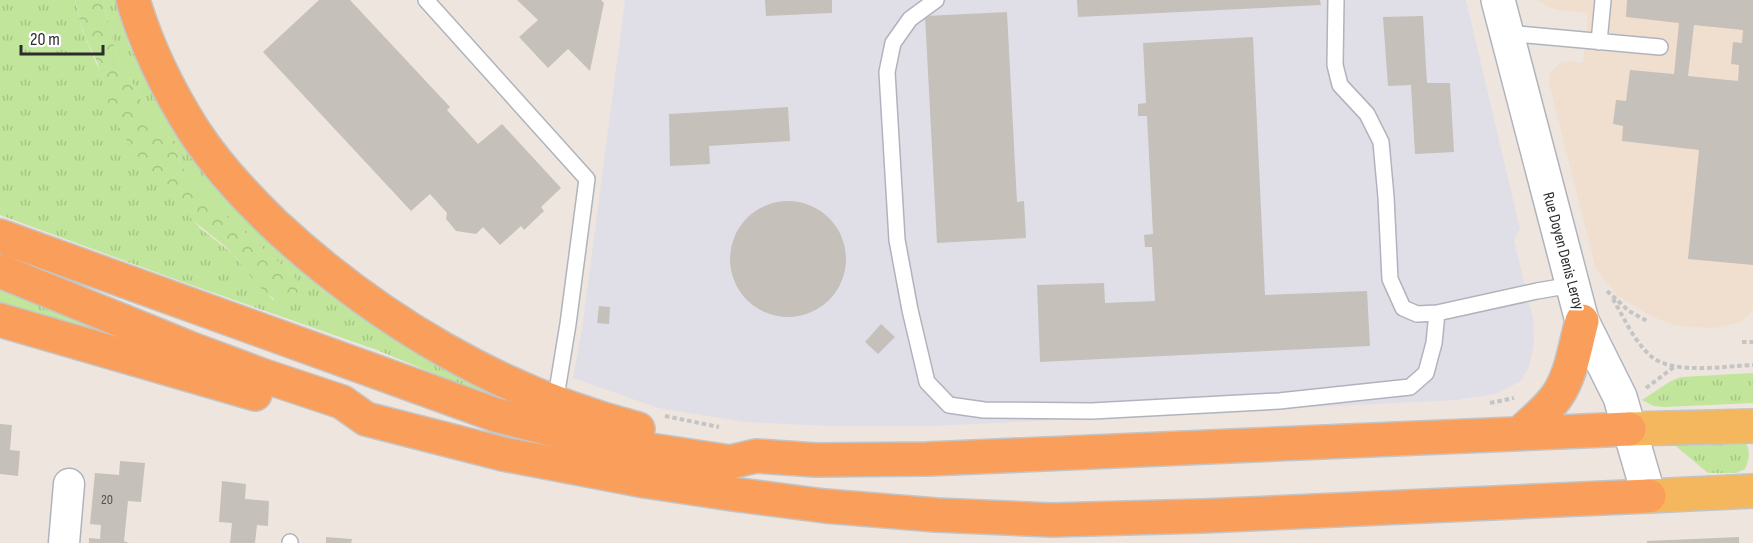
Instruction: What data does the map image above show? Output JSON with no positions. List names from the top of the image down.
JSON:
{
  "streets": {
    "street": ["Rue Doyen Denis Leroy"]
  },
  "house_numbers": ["20"],
  "scale_bar": "20 m"
}
